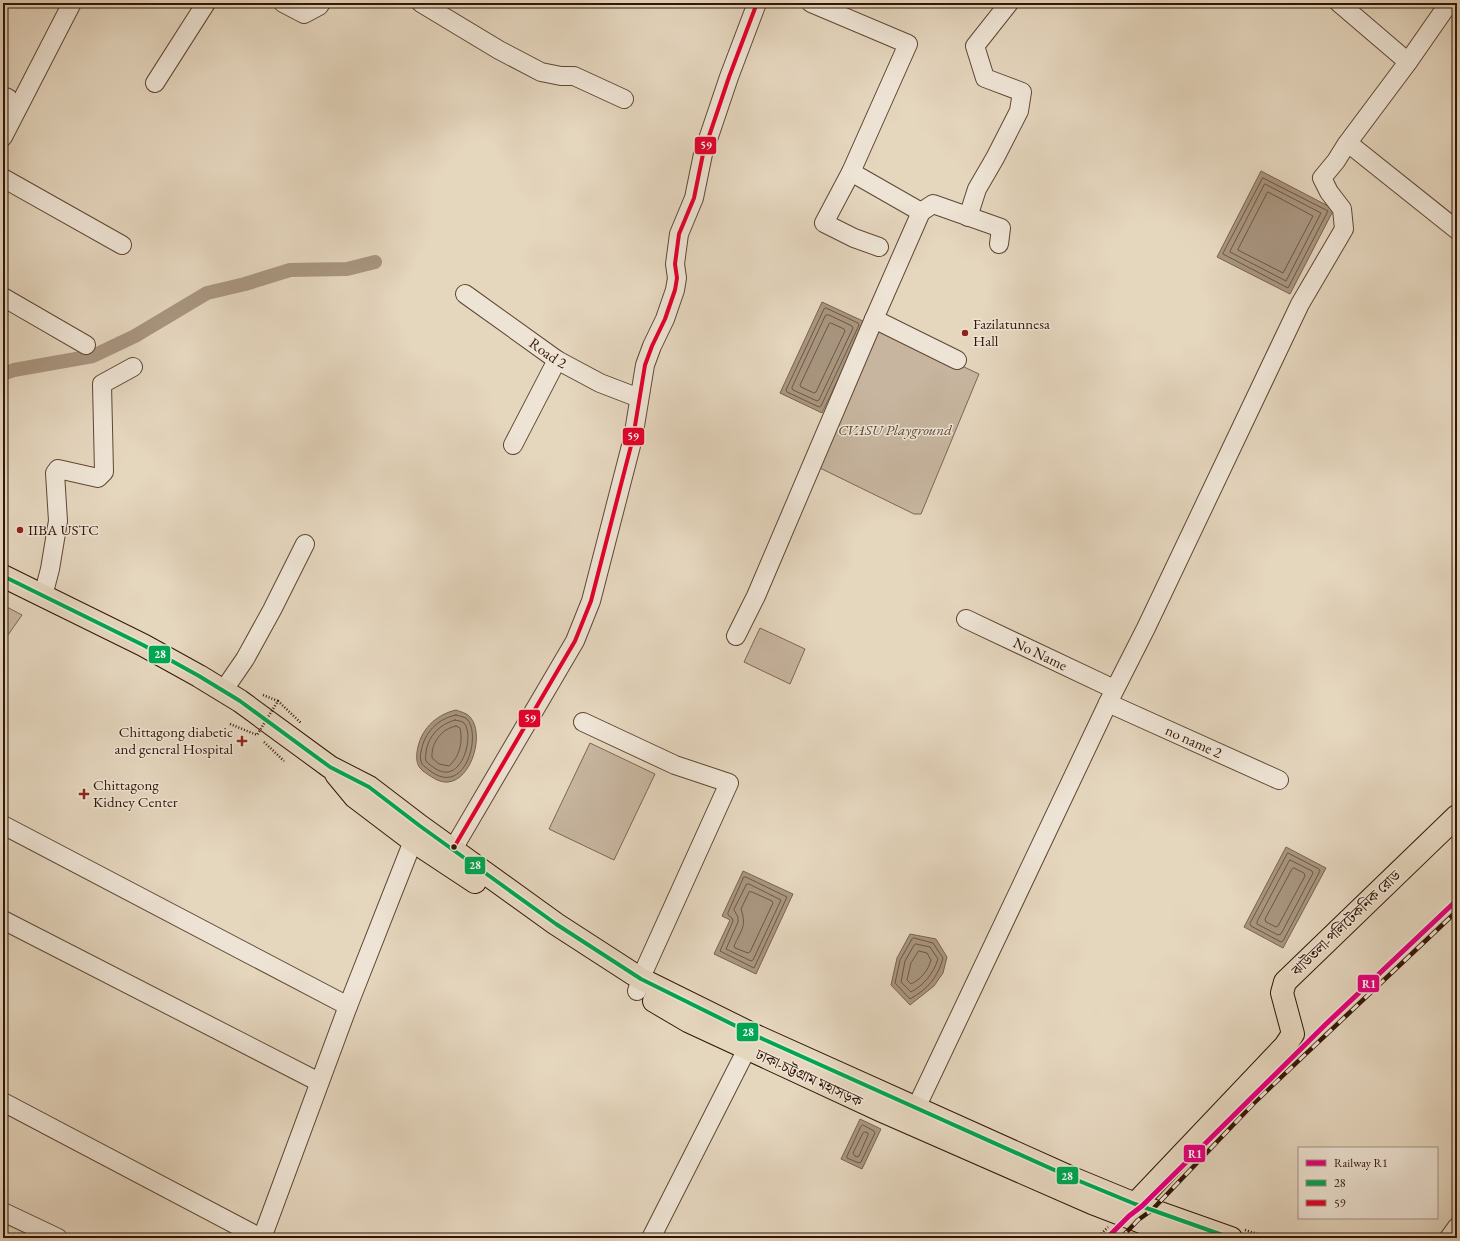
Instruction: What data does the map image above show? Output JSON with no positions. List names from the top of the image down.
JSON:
{
  "streets": {
    "main road": ["ঝাউতলা-পলিটেকনিক রোড", "ঢাকা-চট্টগ্রাম মহাসড়ক"],
    "street": ["Road 2", "No Name", "no name 2"]
  },
  "crossings": [
    ["No Name", "no name 2"],
    ["ঝাউতলা-পলিটেকনিক রোড", "ঢাকা-চট্টগ্রাম মহাসড়ক"]
  ],
  "parks": ["CVASU Playground"],
  "places": {
    "other": ["Fazilatunnesa Hall", "IIBA USTC"],
    "health": ["Chittagong diabetic and general Hospital", "Chittagong Kidney Center"]
  },
  "lines": ["transit line 59", "transit line 28", "rail line R1"],
  "legend": ["Railway R1", "28", "59"]
}
